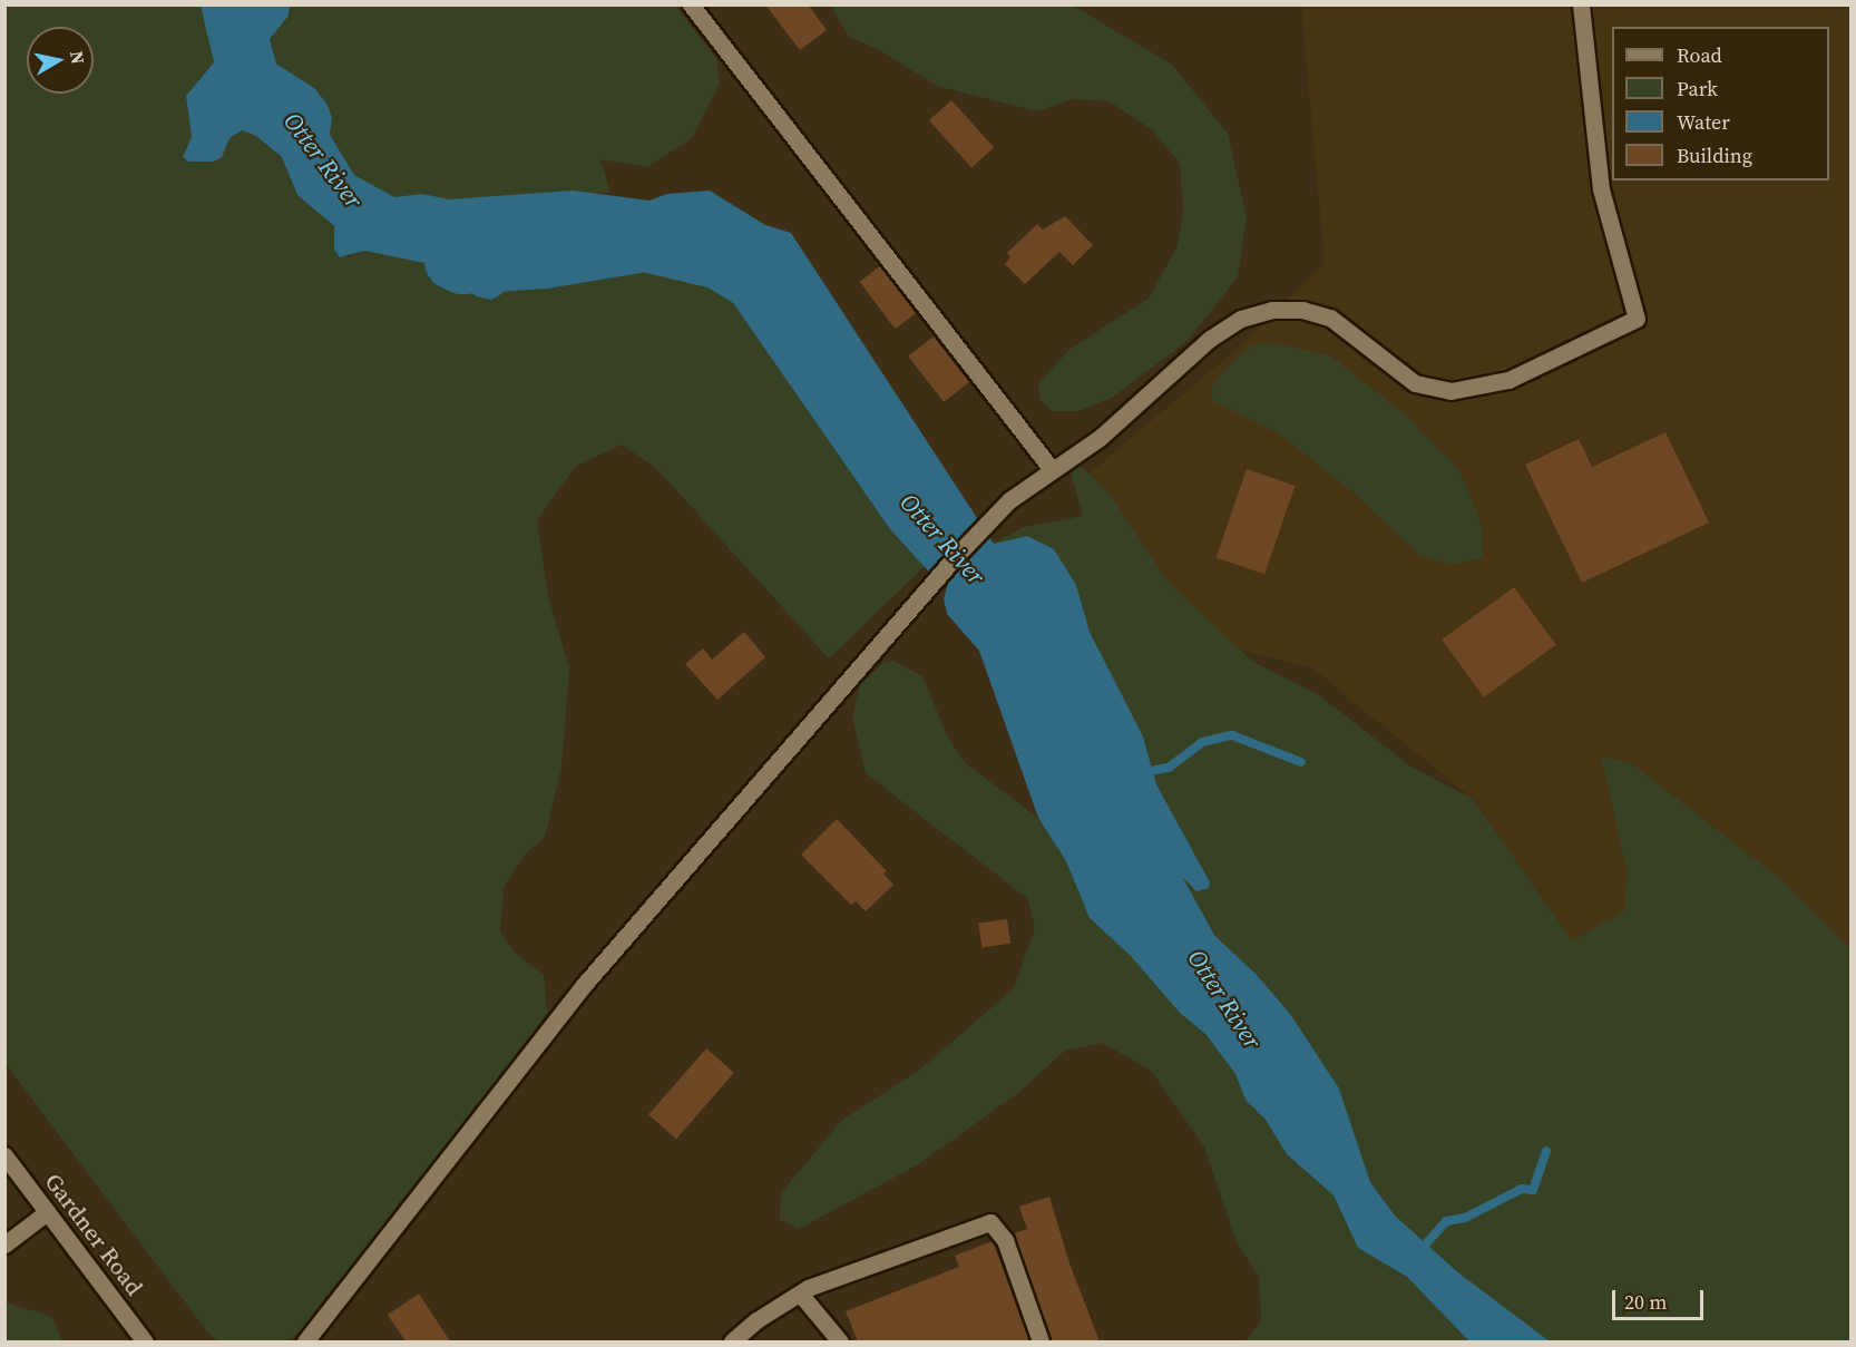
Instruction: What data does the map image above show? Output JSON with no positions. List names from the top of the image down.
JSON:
{
  "streets": {
    "main road": ["Gardner Road"]
  },
  "water": ["Otter River"],
  "legend": [
    "Road",
    "Park",
    "Water",
    "Building"
  ],
  "scale_bar": "20 m",
  "north": "right"
}
